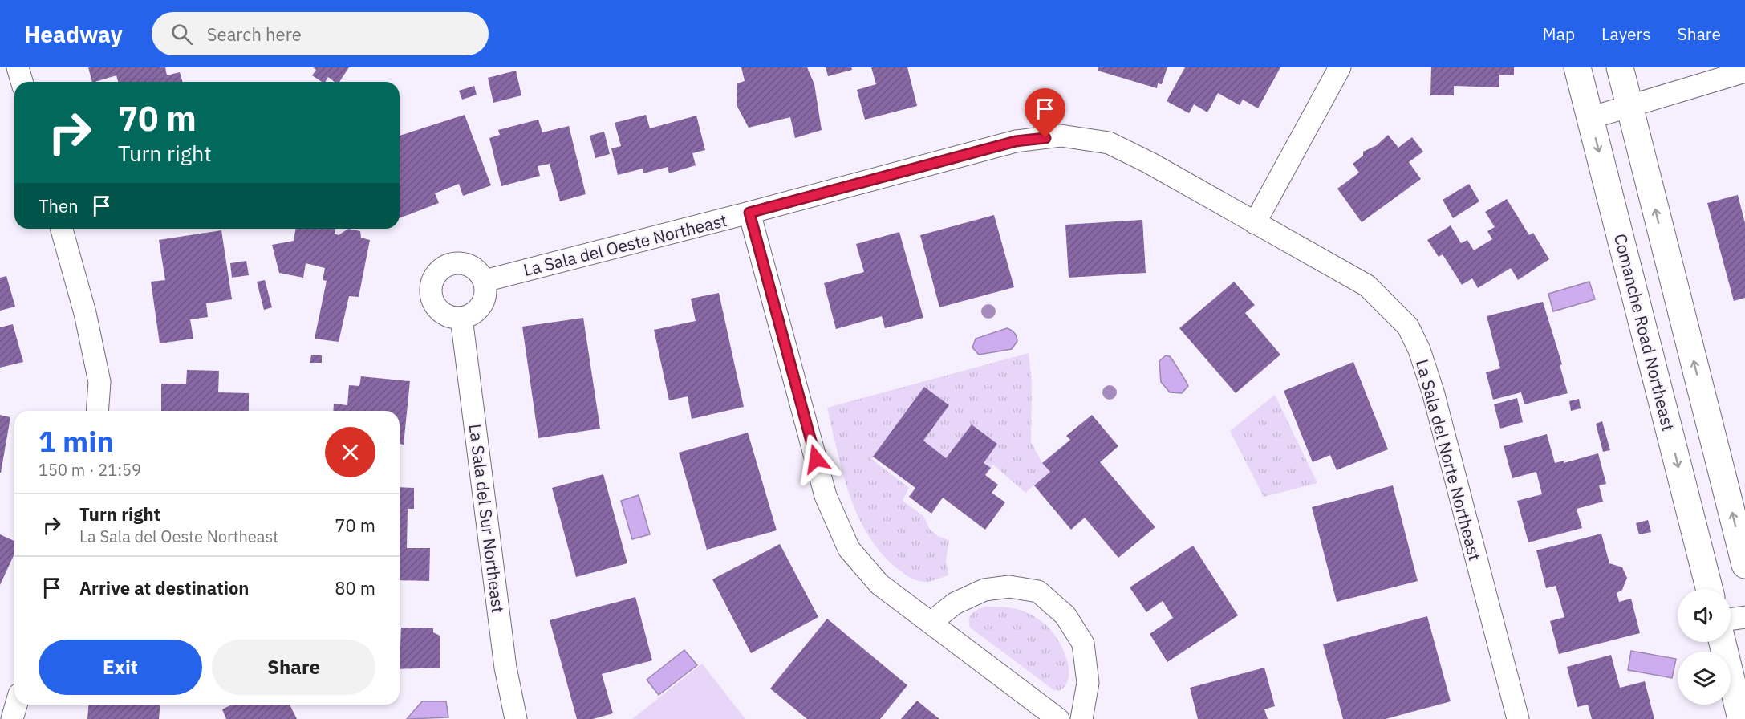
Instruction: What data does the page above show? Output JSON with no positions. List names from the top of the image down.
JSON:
{
  "streets": {
    "street": [
      "La Sala del Oeste Northeast",
      "Comanche Road Northeast",
      "La Sala del Norte Northeast",
      "La Sala del Sur Northeast"
    ]
  },
  "crossings": [
    ["La Sala del Oeste Northeast", "La Sala del Norte Northeast"],
    ["La Sala del Oeste Northeast", "La Sala del Sur Northeast"]
  ],
  "page": {
    "header": "Headway",
    "search": "Search here",
    "nav": ["Map", "Layers", "Share"],
    "turn": ["70 m", "Turn right"],
    "then": "Then",
    "heading": ["1 min", "150 m · 21:59"],
    "list": [
      {
        "name": "Turn right",
        "note": "La Sala del Oeste Northeast",
        "value": "70 m"
      },
      {
        "name": "Arrive at destination",
        "value": "80 m"
      }
    ],
    "buttons": ["Exit", "Share"]
  }
}
